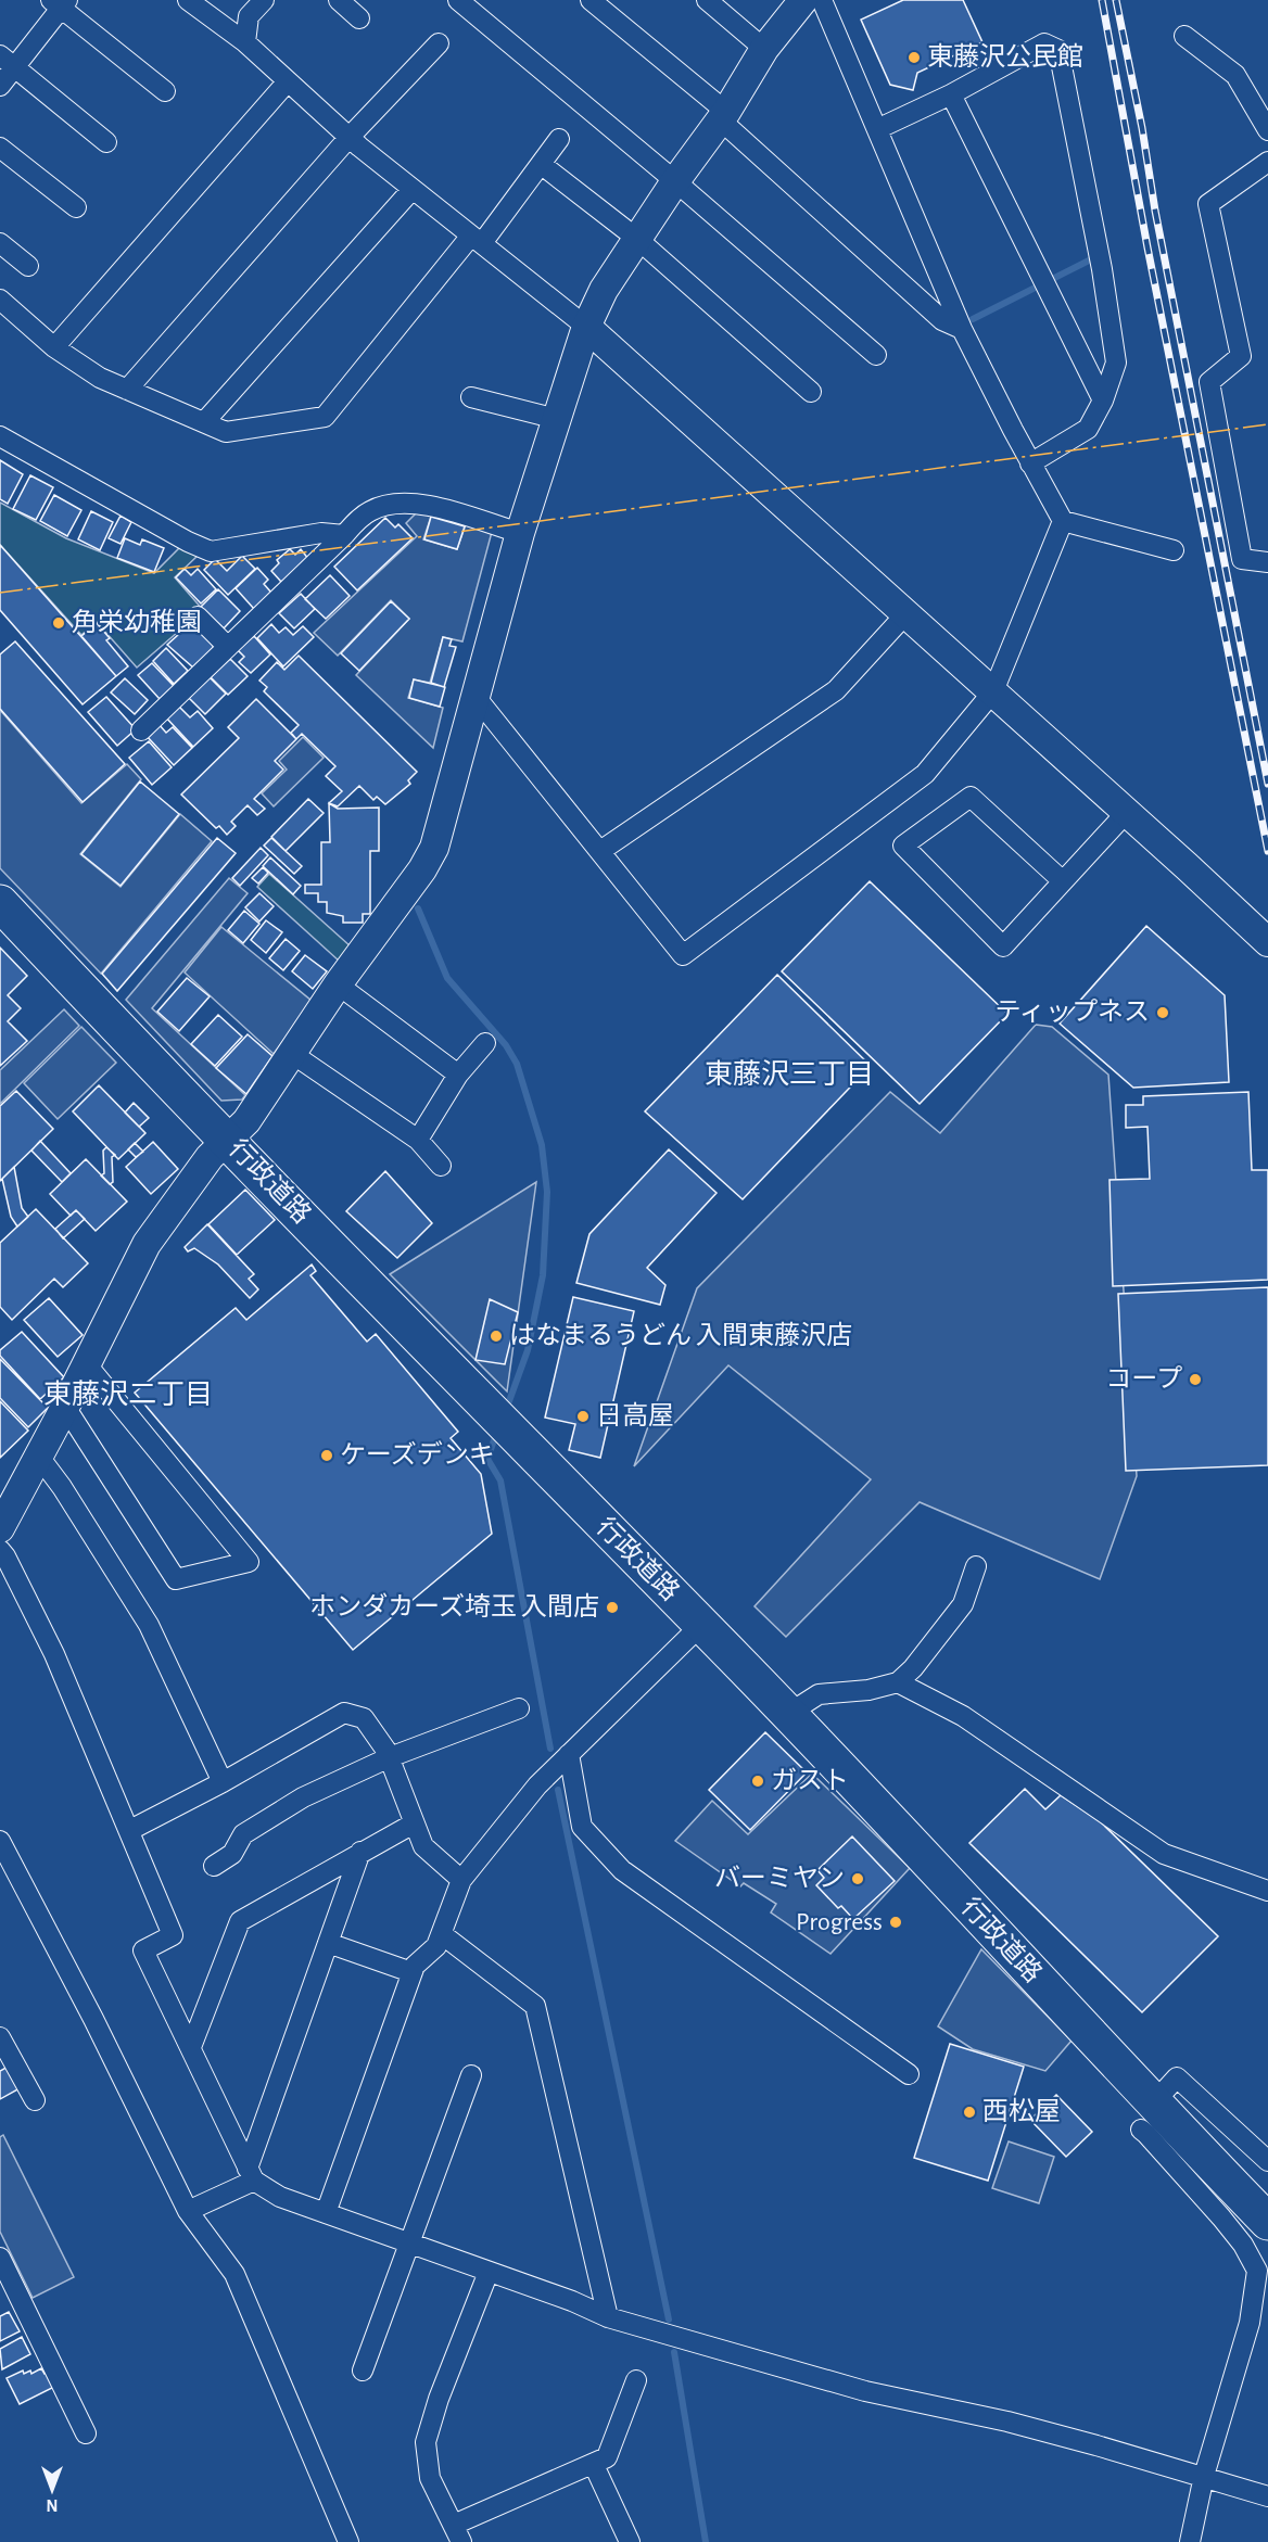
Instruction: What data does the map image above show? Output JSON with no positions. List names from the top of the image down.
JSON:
{
  "streets": {
    "highway": ["行政道路"]
  },
  "districts": ["東藤沢三丁目", "東藤沢二丁目"],
  "places": [
    "東藤沢公民館",
    "角栄幼稚園",
    "ティップネス",
    "はなまるうどん 入間東藤沢店",
    "コープ",
    "日高屋",
    "ケーズデンキ",
    "ホンダカーズ埼玉 入間店",
    "ガスト",
    "バーミヤン",
    "Progress",
    "西松屋"
  ],
  "north": "bottom"
}
